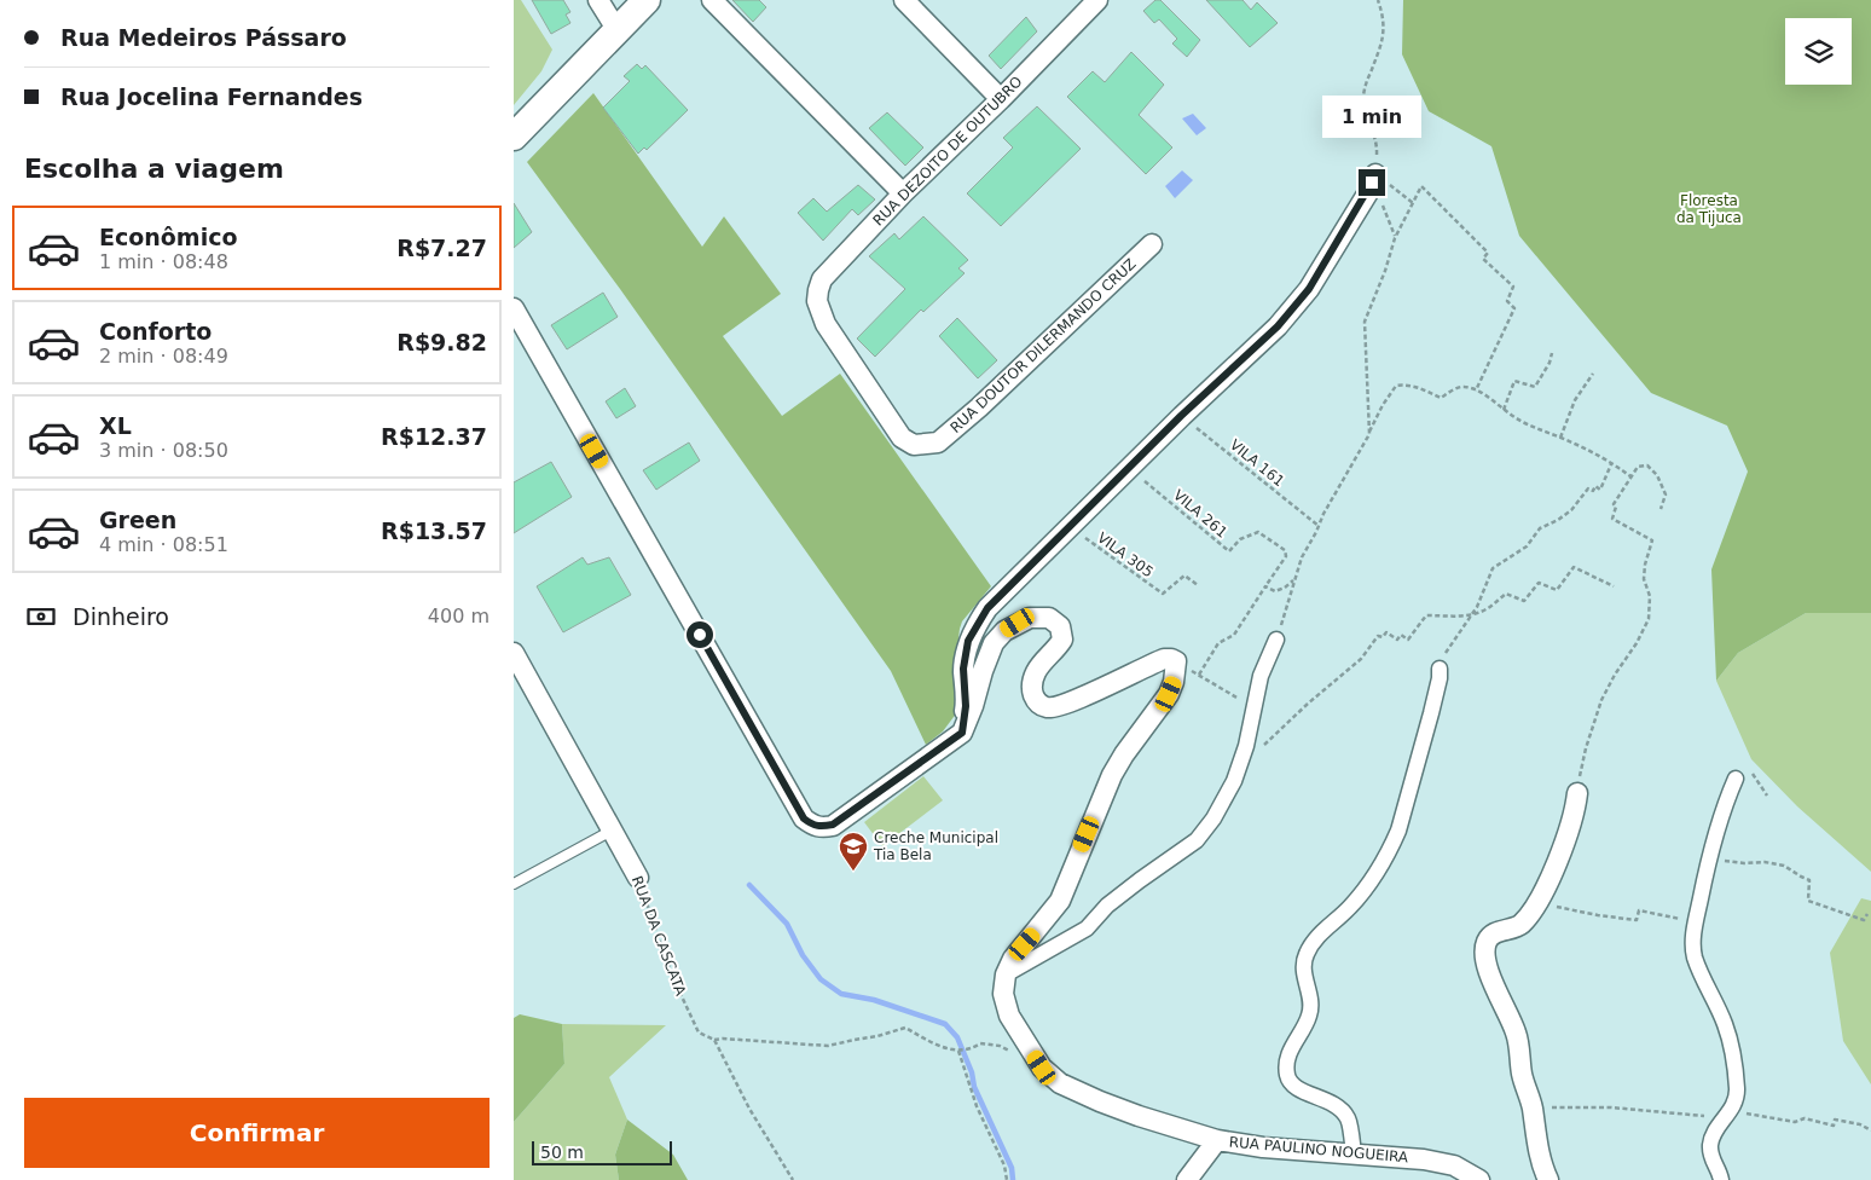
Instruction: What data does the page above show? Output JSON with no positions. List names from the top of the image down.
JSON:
{
  "streets": {
    "street": [
      "RUA DEZOITO DE OUTUBRO",
      "RUA DOUTOR DILERMANDO CRUZ",
      "RUA DA CASCATA",
      "RUA PAULINO NOGUEIRA"
    ],
    "path": ["VILA 161", "VILA 261", "VILA 305"]
  },
  "crossings": [
    ["RUA DEZOITO DE OUTUBRO", "RUA DOUTOR DILERMANDO CRUZ"]
  ],
  "parks": ["Floresta da Tijuca"],
  "places": {
    "school or university": ["Creche Municipal Tia Bela"]
  },
  "scale_bar": "50 m",
  "page": {
    "banner": ["Rua Medeiros Pássaro", "Rua Jocelina Fernandes"],
    "bubble": "1 min",
    "heading": "Escolha a viagem",
    "list": [
      {
        "name": "Econômico",
        "note": "1 min · 08:48",
        "value": "R$7.27"
      },
      {
        "name": "Conforto",
        "note": "2 min · 08:49",
        "value": "R$9.82"
      },
      {
        "name": "XL",
        "note": "3 min · 08:50",
        "value": "R$12.37"
      },
      {
        "name": "Green",
        "note": "4 min · 08:51",
        "value": "R$13.57"
      }
    ],
    "pay": ["Dinheiro", "400 m"],
    "buttons": "Confirmar",
    "scale": "50 m"
  }
}
